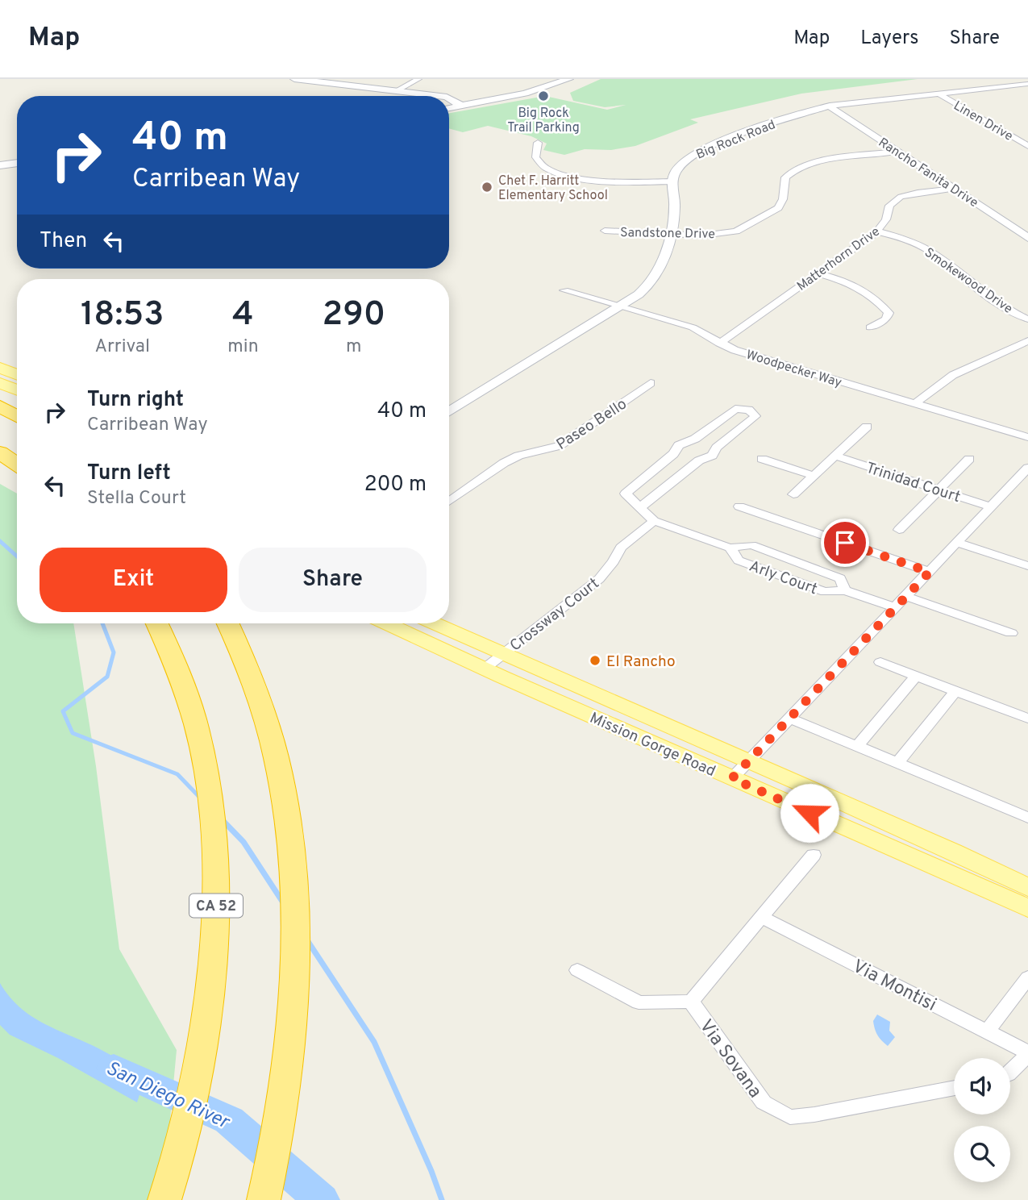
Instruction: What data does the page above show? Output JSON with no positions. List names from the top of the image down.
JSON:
{
  "streets": {
    "highway": ["CA 52"],
    "main road": ["Mission Gorge Road"],
    "street": [
      "Linen Drive",
      "Big Rock Road",
      "Rancho Fanita Drive",
      "Sandstone Drive",
      "Matterhorn Drive",
      "Smokewood Drive",
      "Woodpecker Way",
      "Paseo Bello",
      "Trinidad Court",
      "Arly Court",
      "Crossway Court",
      "Via Montisi",
      "Via Sovana"
    ]
  },
  "crossings": [
    ["Linen Drive", "Big Rock Road"],
    ["Big Rock Road", "Rancho Fanita Drive"],
    ["Rancho Fanita Drive", "Sandstone Drive"],
    ["Rancho Fanita Drive", "Matterhorn Drive"],
    ["Matterhorn Drive", "Smokewood Drive"],
    ["Matterhorn Drive", "Woodpecker Way"],
    ["Arly Court", "Crossway Court"],
    ["Crossway Court", "Mission Gorge Road"]
  ],
  "water": ["San Diego River"],
  "places": ["Big Rock Trail Parking", "Chet F. Harritt Elementary School", "El Rancho"],
  "page": {
    "header": "Map",
    "nav": ["Map", "Layers", "Share"],
    "turn": ["40 m", "Carribean Way"],
    "then": "Then",
    "eta": [
      "18:53",
      "Arrival",
      "4",
      "min",
      "290",
      "m"
    ],
    "list": [
      {
        "name": "Turn right",
        "note": "Carribean Way",
        "value": "40 m"
      },
      {
        "name": "Turn left",
        "note": "Stella Court",
        "value": "200 m"
      }
    ],
    "buttons": ["Exit", "Share"]
  }
}
